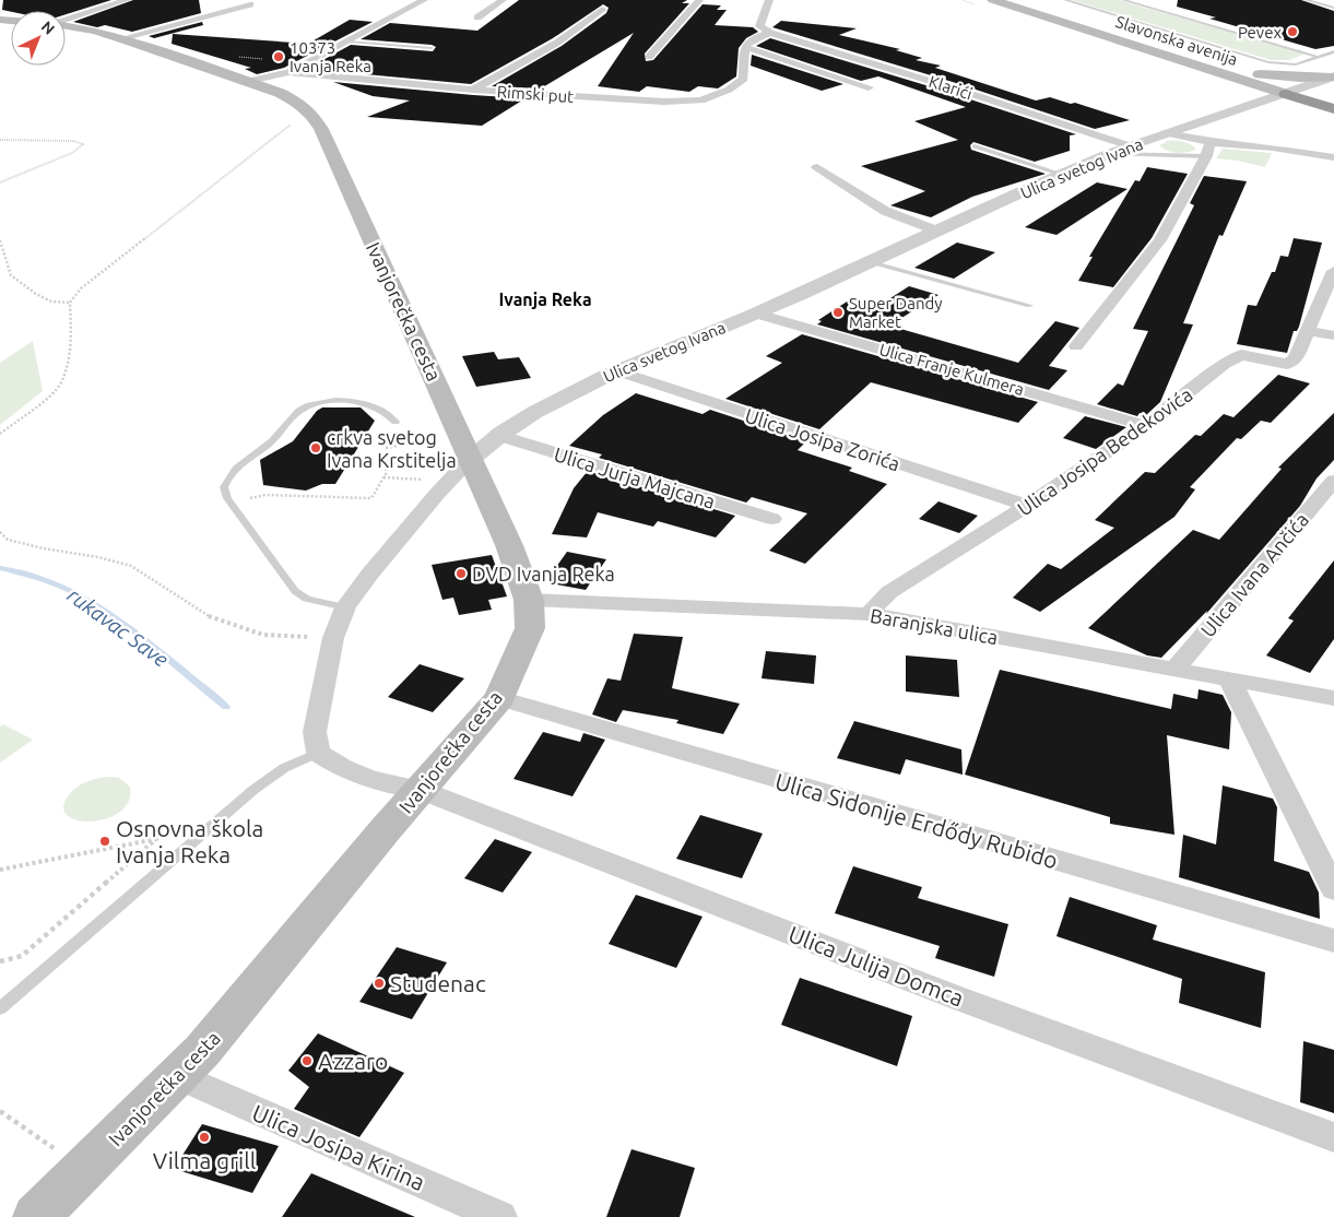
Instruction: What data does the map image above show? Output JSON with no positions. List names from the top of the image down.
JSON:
{
  "streets": {
    "main road": ["Slavonska avenija", "Ivanjorečka cesta"],
    "street": [
      "Klarići",
      "Rimski put",
      "Ulica svetog Ivana",
      "Ulica Franje Kulmera",
      "Ulica Josipa Zorića",
      "Ulica Josipa Bedekovića",
      "Ulica Jurja Majcana",
      "Ulica Ivana Ančića",
      "Baranjska ulica",
      "Ulica Sidonije Erdődy Rubido",
      "Ulica Julija Domca",
      "Ulica Josipa Kirina"
    ]
  },
  "crossings": [
    ["Slavonska avenija", "Ulica svetog Ivana"],
    ["Klarići", "Ulica svetog Ivana"],
    ["Ulica svetog Ivana", "Ivanjorečka cesta"],
    ["Ulica svetog Ivana", "Ulica Franje Kulmera"],
    ["Ulica svetog Ivana", "Ulica Josipa Zorića"],
    ["Ulica svetog Ivana", "Ulica Jurja Majcana"],
    ["Ivanjorečka cesta", "Baranjska ulica"],
    ["Ivanjorečka cesta", "Ulica Sidonije Erdődy Rubido"],
    ["Ivanjorečka cesta", "Ulica Julija Domca"],
    ["Ivanjorečka cesta", "Ulica Josipa Kirina"],
    ["Ulica Franje Kulmera", "Ulica Josipa Bedekovića"],
    ["Ulica Josipa Zorića", "Ulica Josipa Bedekovića"],
    ["Ulica Josipa Bedekovića", "Baranjska ulica"],
    ["Ulica Ivana Ančića", "Baranjska ulica"]
  ],
  "districts": ["Ivanja Reka"],
  "water": ["rukavac Save"],
  "places": [
    "Pevex",
    "10373 Ivanja Reka",
    "Super Dandy Market",
    "crkva svetog Ivana Krstitelja",
    "DVD Ivanja Reka",
    "Osnovna škola Ivanja Reka",
    "Studenac",
    "Azzaro",
    "Vilma grill"
  ],
  "north": "top right"
}
